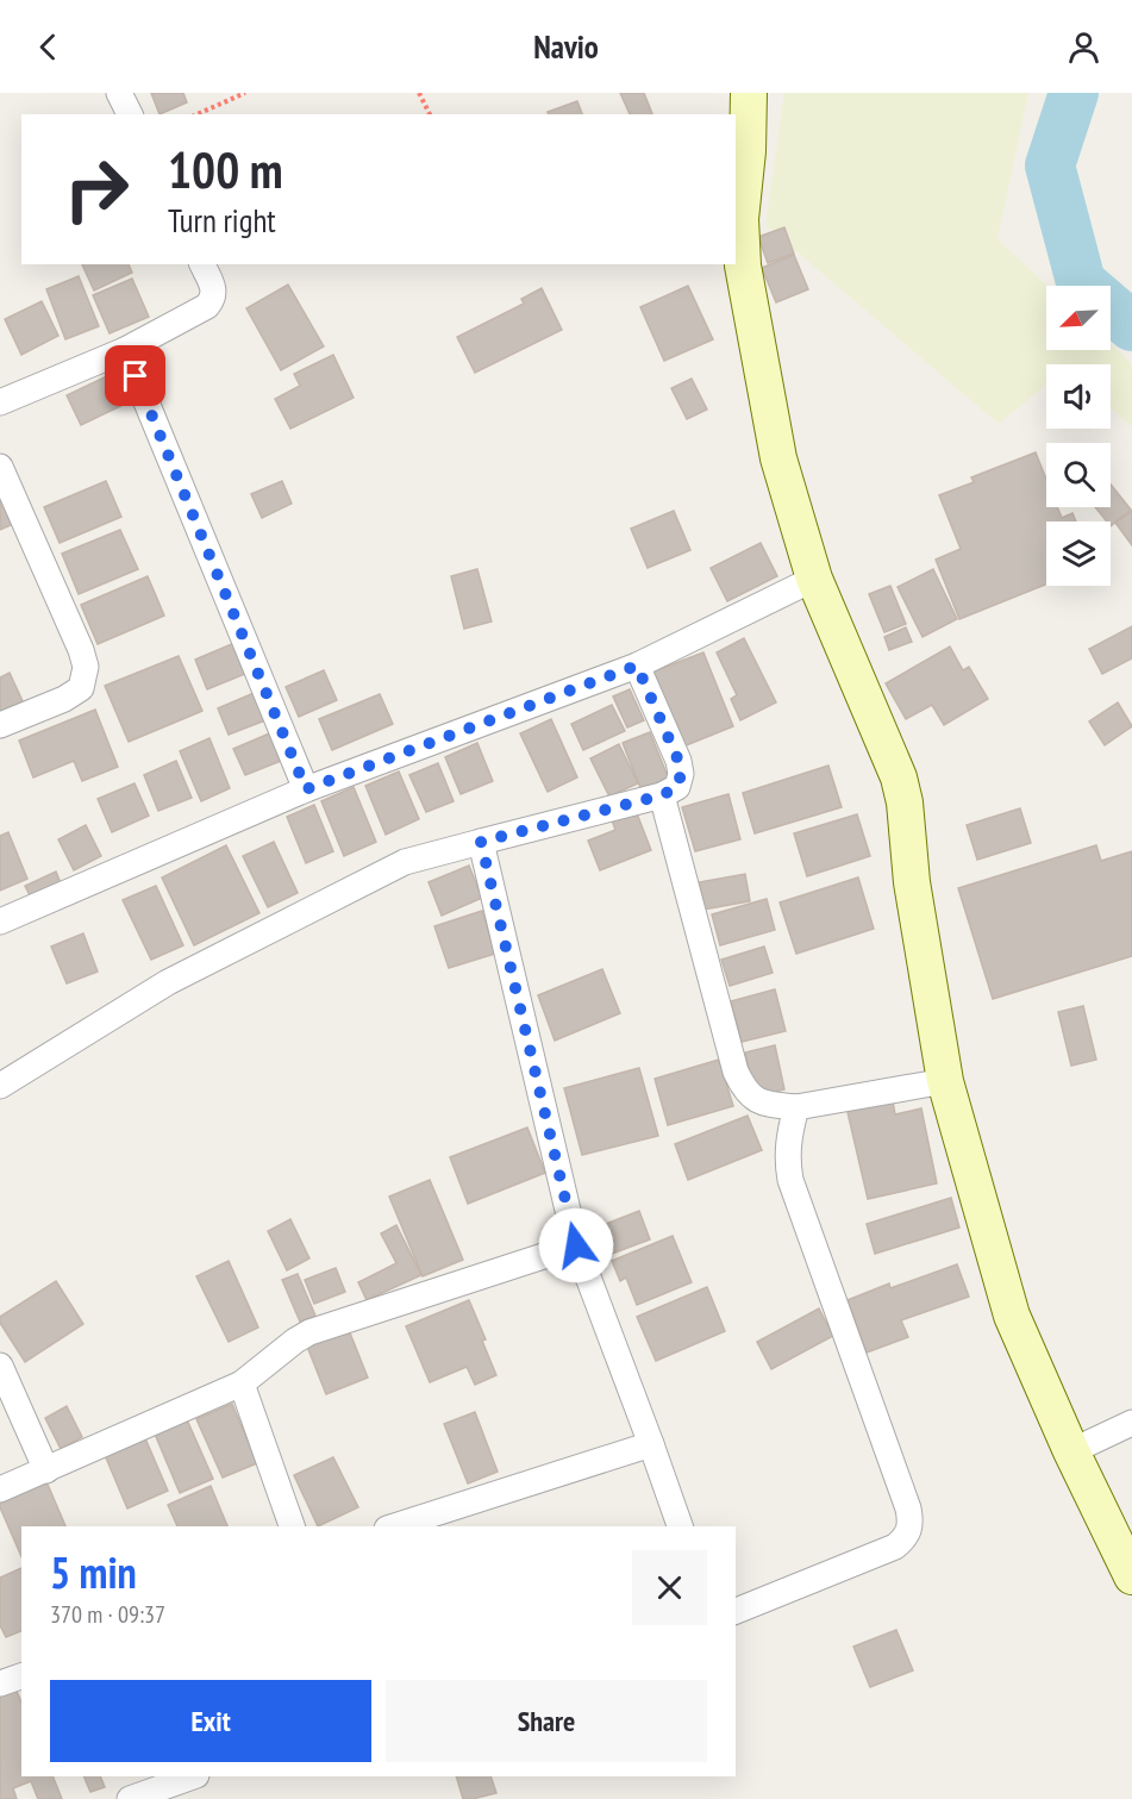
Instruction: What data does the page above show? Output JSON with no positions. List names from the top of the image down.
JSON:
{
  "north": "bottom left",
  "page": {
    "header": "Navio",
    "turn": ["100 m", "Turn right"],
    "heading": ["5 min", "370 m · 09:37"],
    "buttons": ["Exit", "Share"]
  }
}
